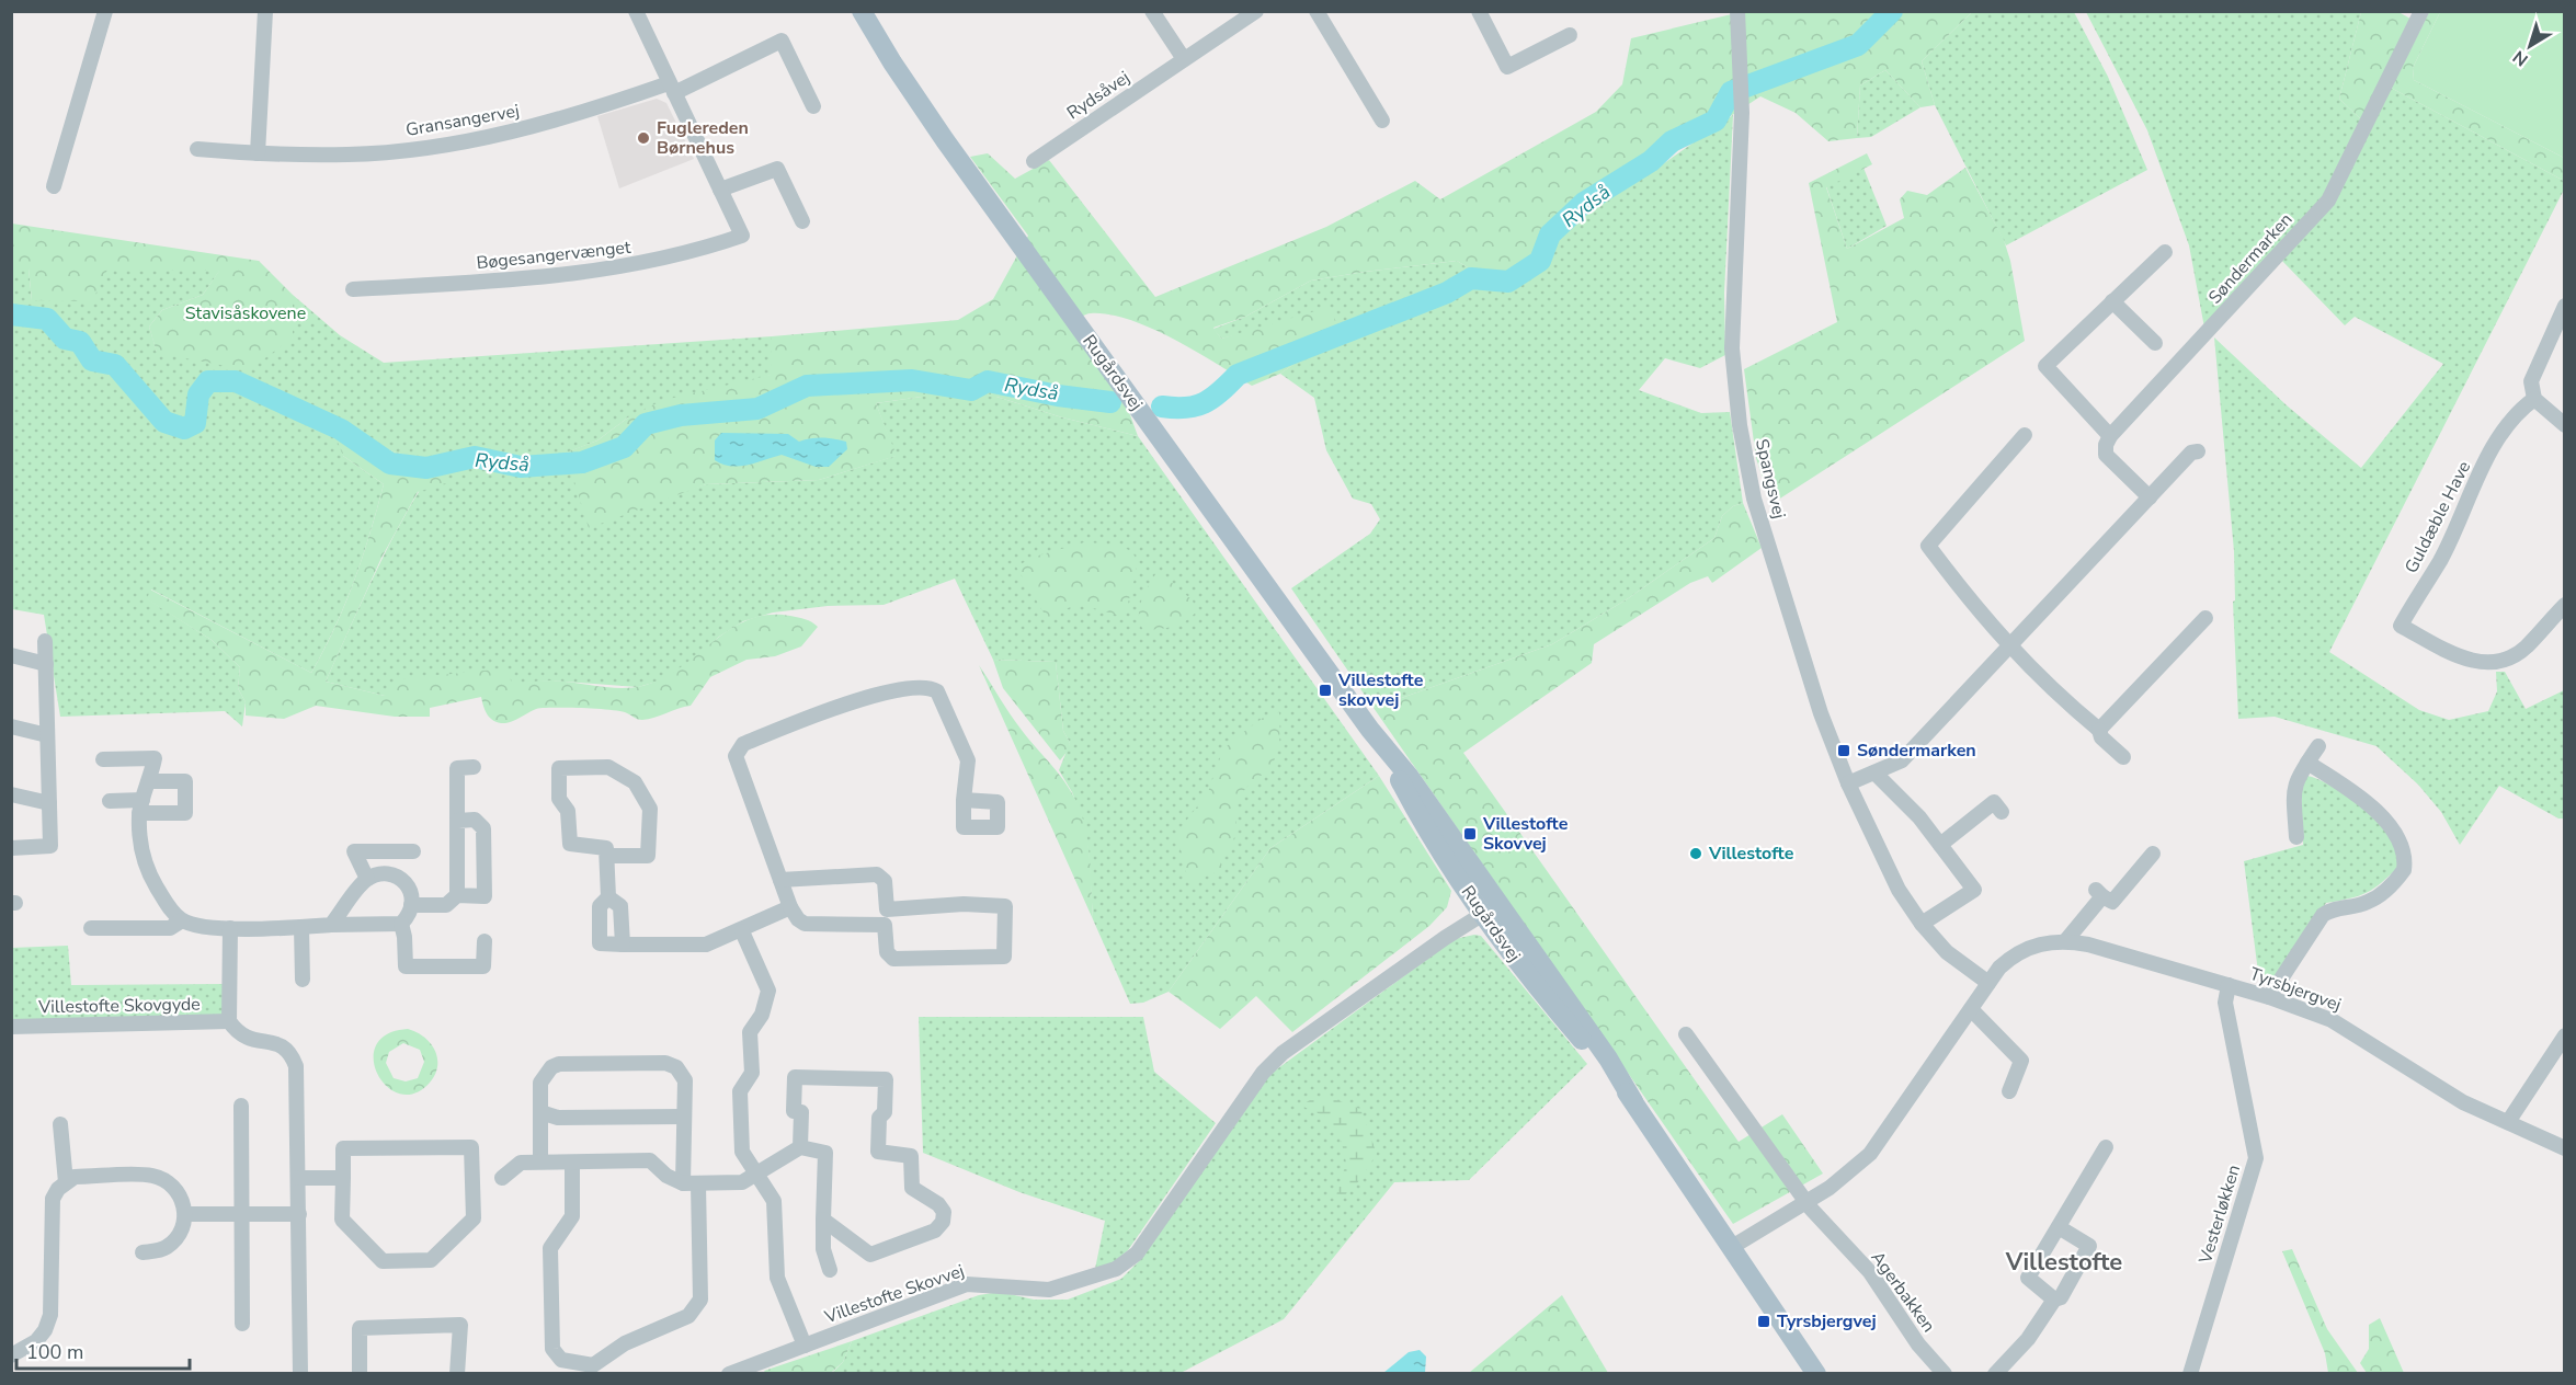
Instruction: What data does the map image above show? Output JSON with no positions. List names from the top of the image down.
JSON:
{
  "streets": {
    "main road": ["Rugårdsvej"],
    "street": [
      "Rydsåvej",
      "Gransangervej",
      "Bøgesangervænget",
      "Søndermarken",
      "Spangsvej",
      "Guldæble Have",
      "Tyrsbjergvej",
      "Villestofte Skovgyde",
      "Vesterløkken",
      "Agerbakken",
      "Villestofte Skovvej"
    ]
  },
  "crossings": [
    ["Gransangervej", "Bøgesangervænget"],
    ["Rugårdsvej", "Tyrsbjergvej"],
    ["Rugårdsvej", "Villestofte Skovvej"],
    ["Spangsvej", "Tyrsbjergvej"],
    ["Tyrsbjergvej", "Vesterløkken"],
    ["Tyrsbjergvej", "Agerbakken"]
  ],
  "districts": ["Villestofte"],
  "water": ["Rydså"],
  "parks": ["Stavisåskovene"],
  "places": {
    "other": ["Fuglereden Børnehus", "Villestofte"],
    "transit": [
      "Villestofte skovvej",
      "Søndermarken",
      "Villestofte Skovvej",
      "Tyrsbjergvej"
    ]
  },
  "scale_bar": "100 m",
  "north": "bottom left"
}
